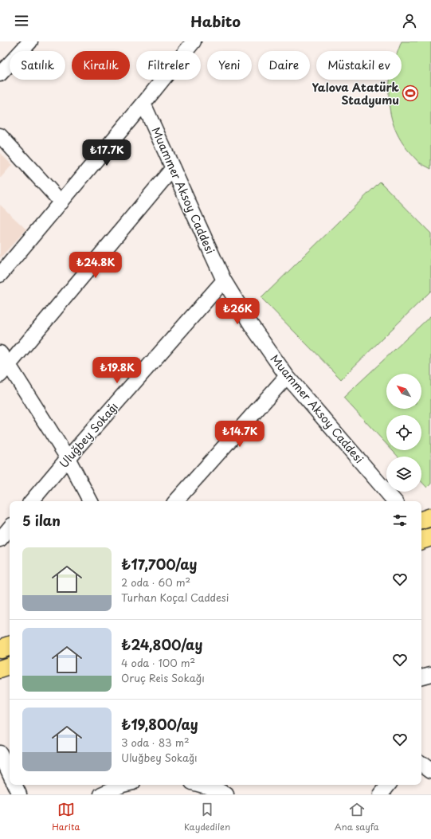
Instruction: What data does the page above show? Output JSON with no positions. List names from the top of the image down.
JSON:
{
  "streets": {
    "street": ["Muammer Aksoy Caddesi", "Uluğbey Sokağı"]
  },
  "crossings": [
    ["Muammer Aksoy Caddesi", "Uluğbey Sokağı"]
  ],
  "places": {
    "sports": ["Yalova Atatürk Stadyumu"]
  },
  "north": "top left",
  "page": {
    "header": "Habito",
    "chip": [
      "Satılık",
      "Kiralık",
      "Filtreler",
      "Yeni",
      "Daire",
      "Müstakil ev"
    ],
    "price": [
      "₺17.7K",
      "₺24.8K",
      "₺26K",
      "₺19.8K",
      "₺14.7K"
    ],
    "heading": "5 ilan",
    "list": [
      {
        "name": "₺17,700/ay",
        "note": "2 oda · 60 m² · Turhan Koçal Caddesi"
      },
      {
        "name": "₺24,800/ay",
        "note": "4 oda · 100 m² · Oruç Reis Sokağı"
      },
      {
        "name": "₺19,800/ay",
        "note": "3 oda · 83 m² · Uluğbey Sokağı"
      }
    ],
    "tabs": ["Harita", "Kaydedilen", "Ana sayfa"]
  }
}
